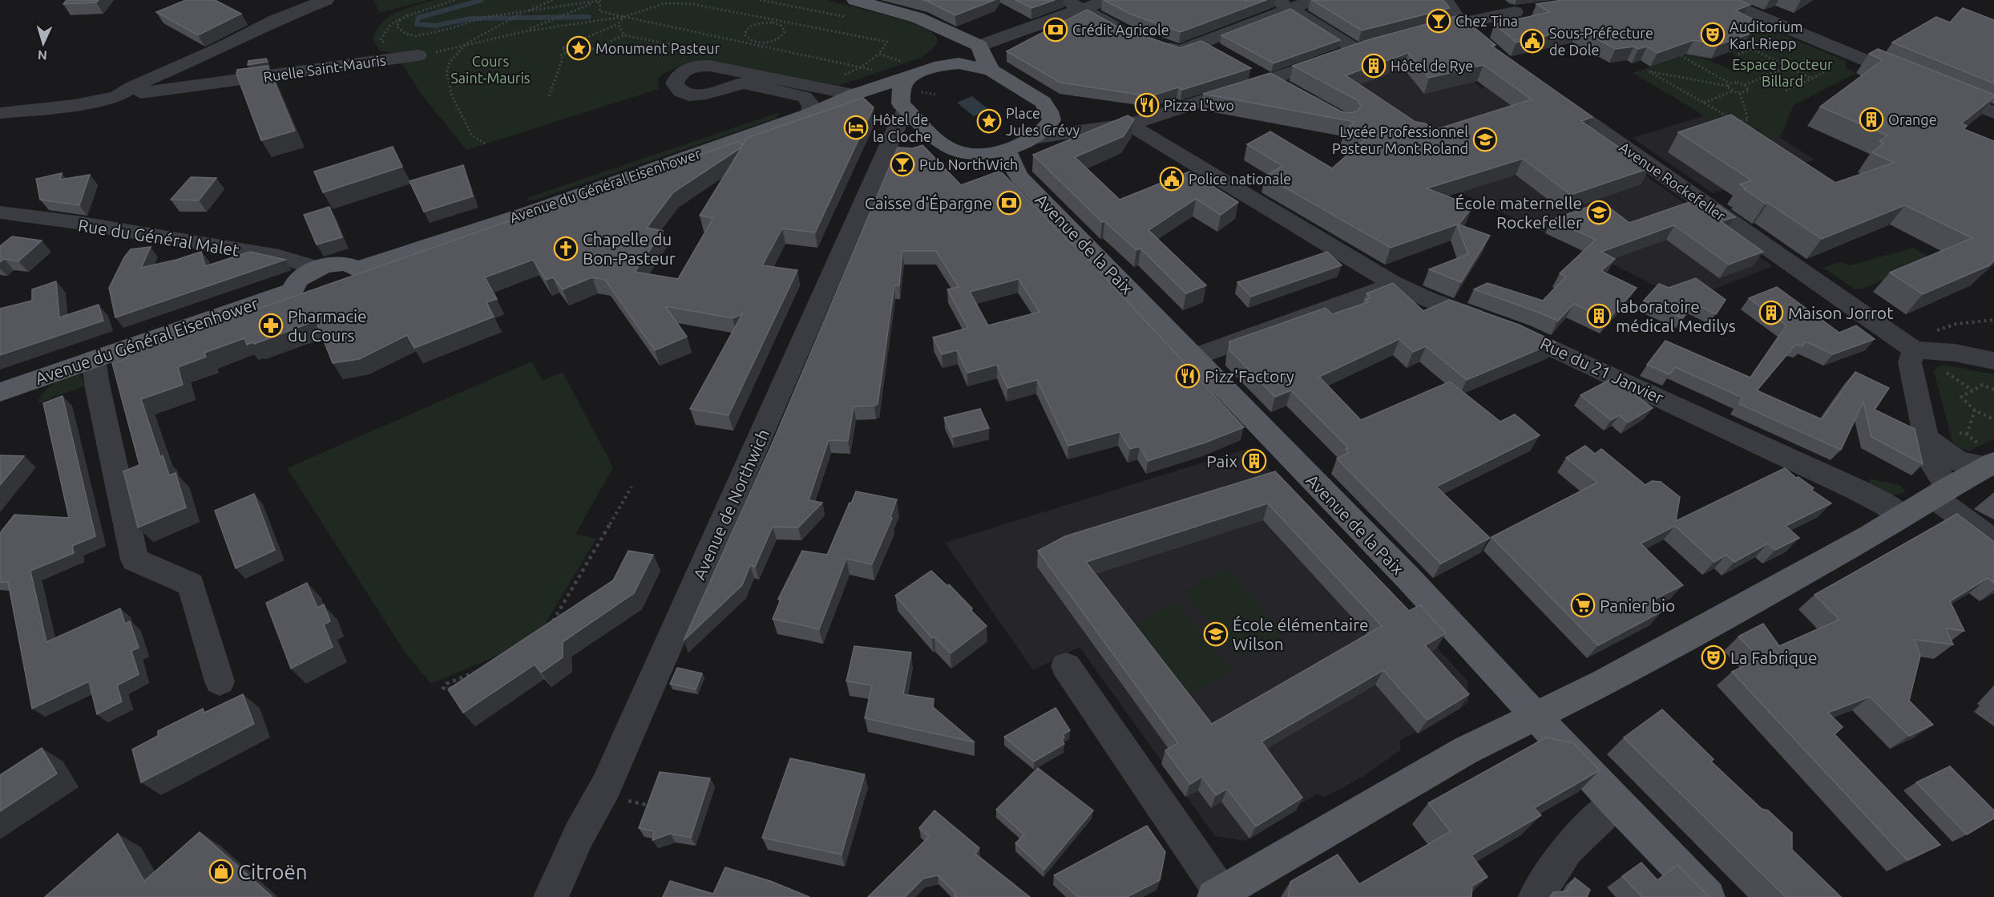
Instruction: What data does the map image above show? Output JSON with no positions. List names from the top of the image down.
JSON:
{
  "streets": {
    "main road": ["Avenue du Général Eisenhower", "Avenue de la Paix"],
    "street": [
      "Ruelle Saint-Mauris",
      "Avenue Rockefeller",
      "Rue du Général Malet",
      "Rue du 21 Janvier",
      "Avenue de Northwich"
    ]
  },
  "crossings": [
    ["Avenue du Général Eisenhower", "Rue du Général Malet"]
  ],
  "parks": ["Cours Saint-Mauris", "Espace Docteur Billard"],
  "places": {
    "bar": ["Chez Tina", "Pub NorthWich"],
    "bank": ["Crédit Agricole", "Caisse d'Épargne"],
    "theatre": ["Auditorium Karl-Riepp", "La Fabrique"],
    "public building": ["Sous-Préfecture de Dole", "Police nationale"],
    "place": ["Monument Pasteur", "Place Jules Grévy"],
    "building": [
      "Hôtel de Rye",
      "Orange",
      "Maison Jorrot",
      "laboratoire médical Medilys",
      "Paix"
    ],
    "restaurant": ["Pizza L'two", "Pizz'Factory"],
    "hotel": ["Hôtel de la Cloche"],
    "school or university": ["Lycée Professionnel Pasteur Mont Roland", "École maternelle Rockefeller", "École élémentaire Wilson"],
    "church": ["Chapelle du Bon-Pasteur"],
    "pharmacy": ["Pharmacie du Cours"],
    "supermarket": ["Panier bio"],
    "shop": ["Citroën"]
  },
  "north": "bottom"
}
